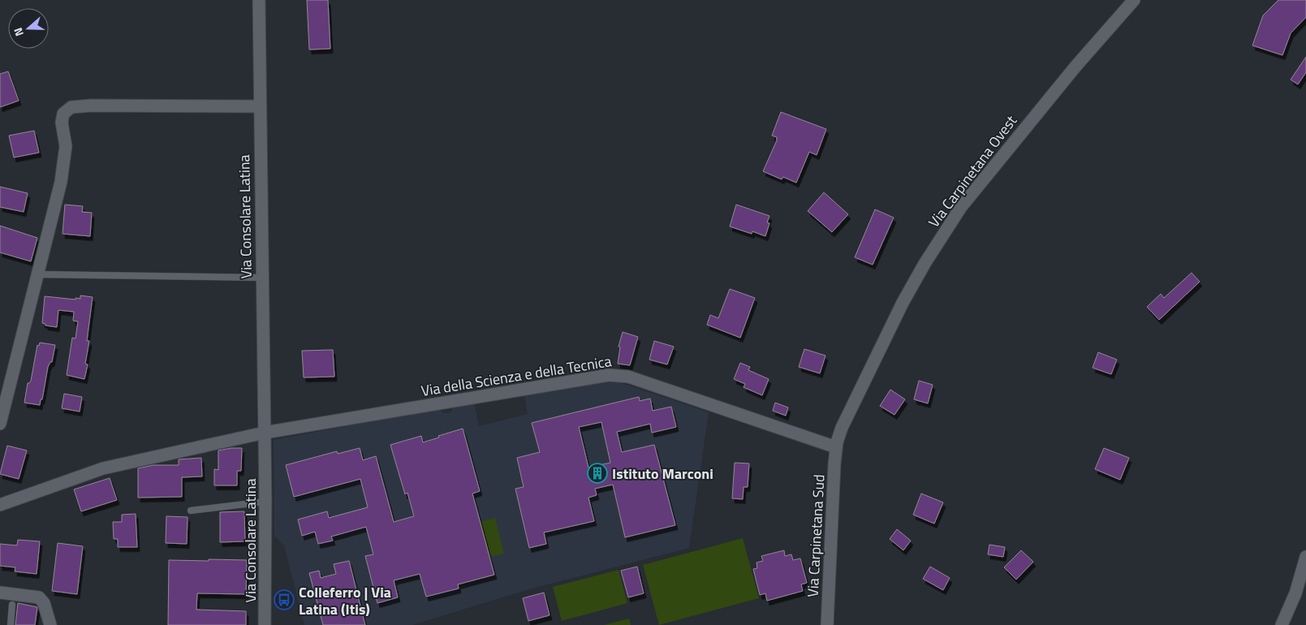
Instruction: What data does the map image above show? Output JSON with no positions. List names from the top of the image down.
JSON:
{
  "streets": {
    "street": [
      "Via Carpinetana Ovest",
      "Via Consolare Latina",
      "Via della Scienza e della Tecnica",
      "Via Carpinetana Sud"
    ]
  },
  "crossings": [
    ["Via Carpinetana Ovest", "Via della Scienza e della Tecnica"],
    ["Via Carpinetana Ovest", "Via Carpinetana Sud"],
    ["Via Consolare Latina", "Via della Scienza e della Tecnica"],
    ["Via della Scienza e della Tecnica", "Via Carpinetana Sud"]
  ],
  "places": {
    "building": ["Istituto Marconi"],
    "bus stop": ["Colleferro | Via Latina (Itis)"]
  },
  "north": "left"
}
